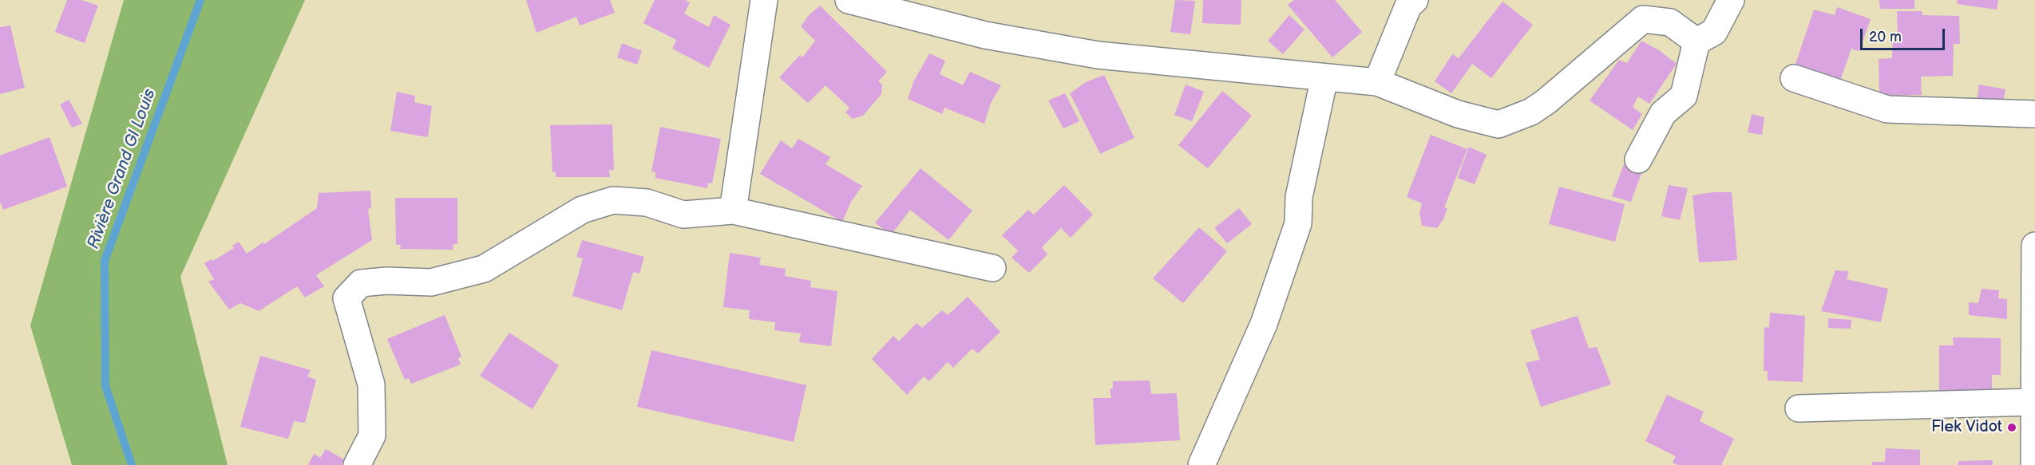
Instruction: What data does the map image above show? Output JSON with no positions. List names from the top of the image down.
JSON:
{
  "water": ["Rivière Grand Gl Louis"],
  "places": ["Flek Vidot"],
  "scale_bar": "20 m"
}
